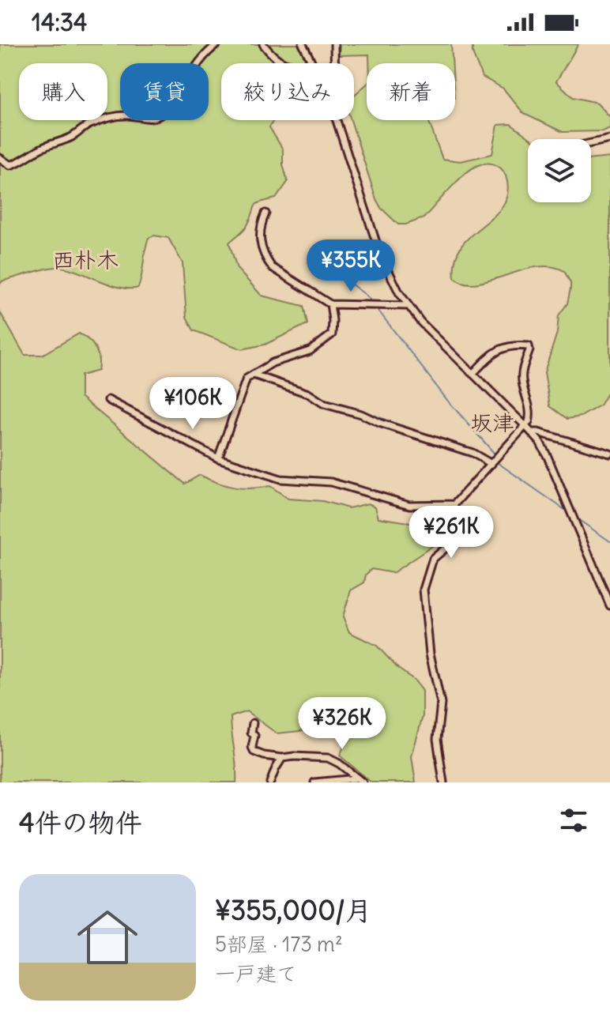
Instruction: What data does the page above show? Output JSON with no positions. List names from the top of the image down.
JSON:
{
  "districts": ["西朴木", "坂津"],
  "page": {
    "status": "14:34",
    "chip": [
      "購入",
      "賃貸",
      "絞り込み",
      "新着"
    ],
    "price": [
      "¥355K",
      "¥106K",
      "¥261K",
      "¥326K"
    ],
    "heading": "4件の物件",
    "list": [
      {
        "name": "¥355,000/月",
        "note": "5部屋 · 173 m² · 一戸建て"
      }
    ]
  }
}
